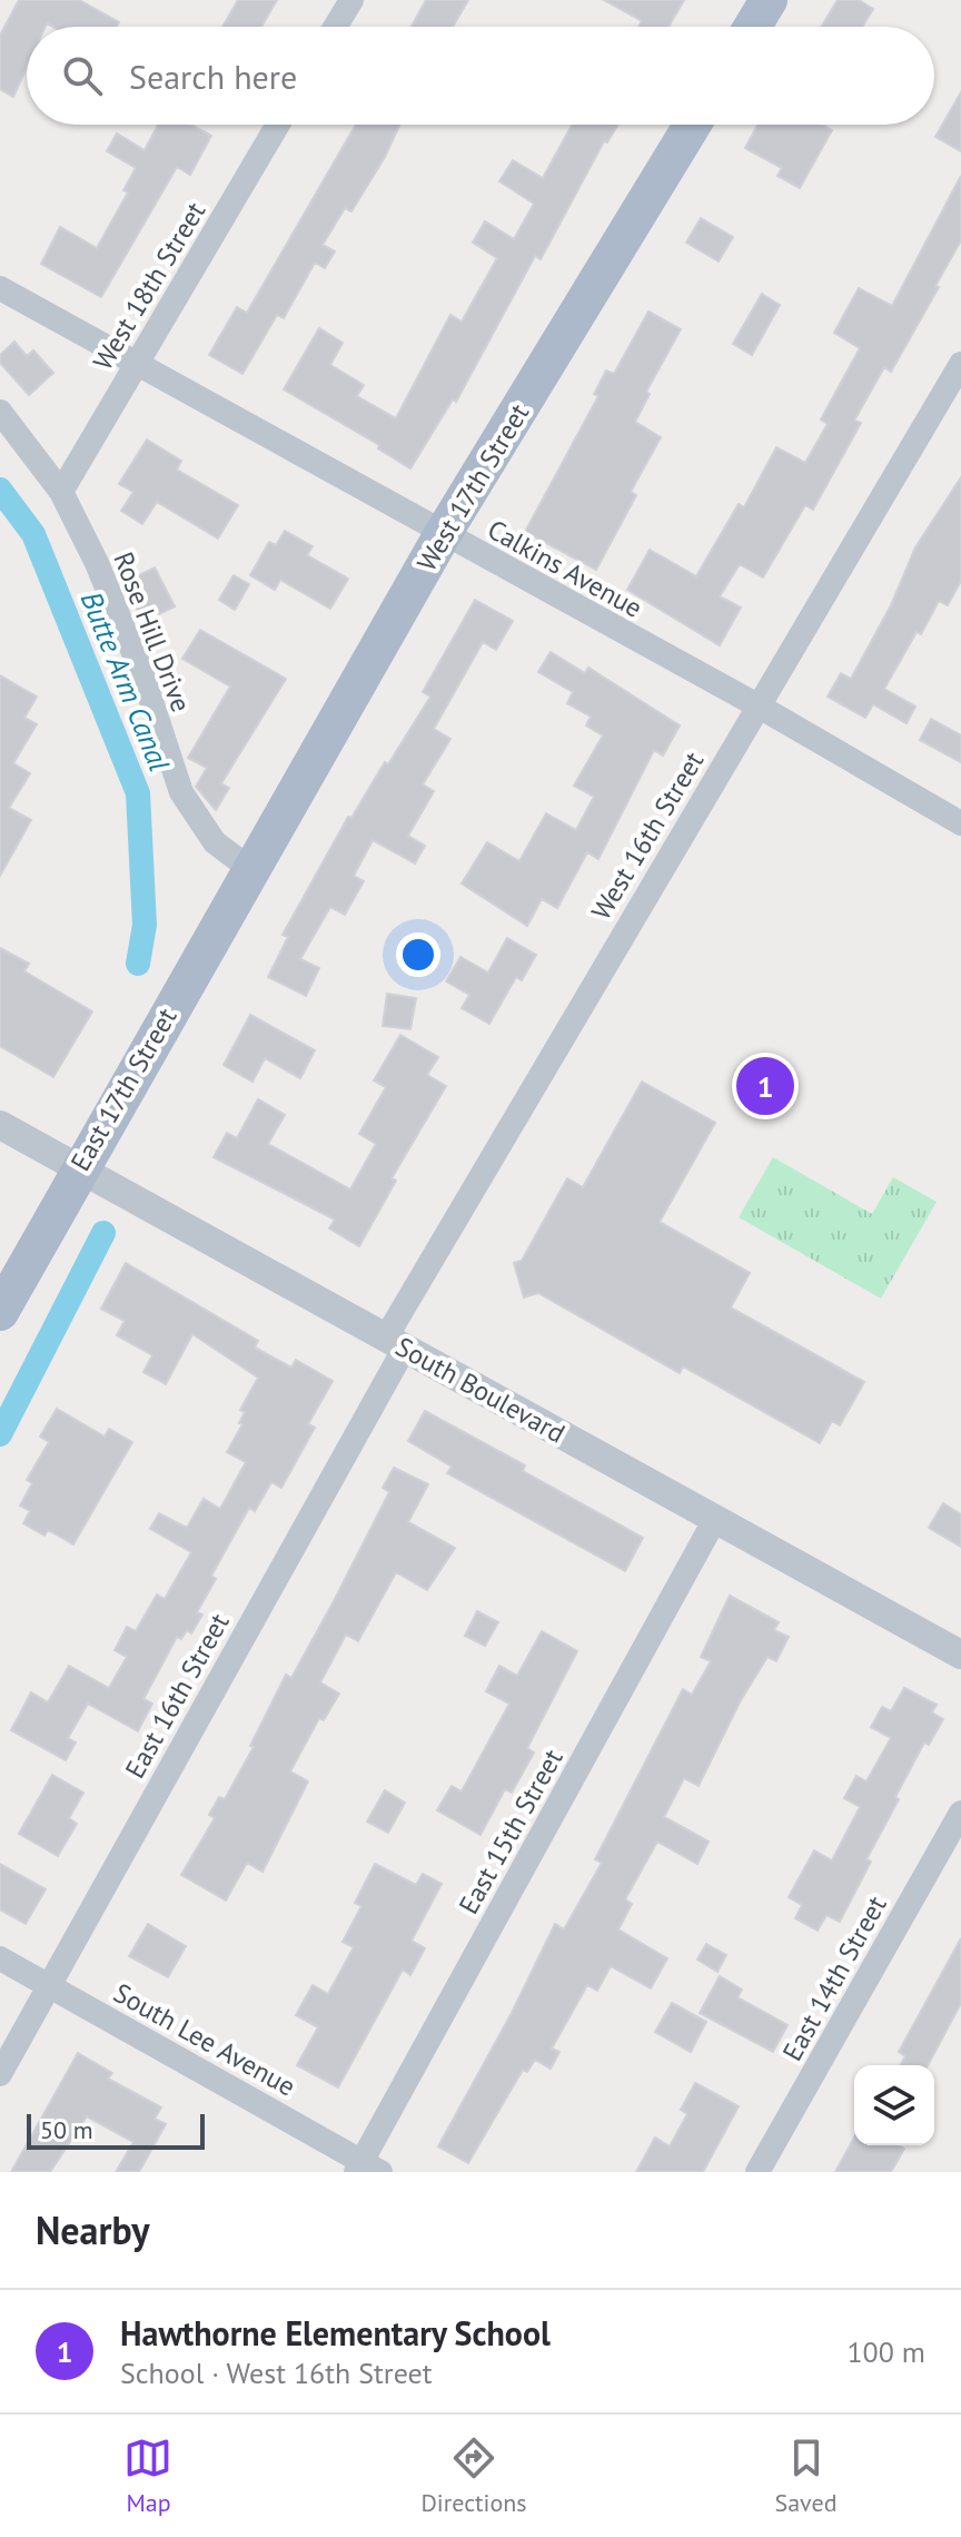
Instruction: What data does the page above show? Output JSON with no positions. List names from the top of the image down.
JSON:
{
  "streets": {
    "main road": ["West 17th Street", "East 17th Street"],
    "street": [
      "West 18th Street",
      "Calkins Avenue",
      "Rose Hill Drive",
      "West 16th Street",
      "South Boulevard",
      "East 16th Street",
      "East 15th Street",
      "East 14th Street",
      "South Lee Avenue"
    ]
  },
  "crossings": [
    ["West 18th Street", "Calkins Avenue"],
    ["West 18th Street", "Rose Hill Drive"],
    ["West 17th Street", "Calkins Avenue"],
    ["West 17th Street", "Rose Hill Drive"],
    ["West 17th Street", "East 17th Street"],
    ["Calkins Avenue", "West 16th Street"],
    ["Rose Hill Drive", "East 17th Street"],
    ["West 16th Street", "South Boulevard"],
    ["West 16th Street", "East 16th Street"],
    ["East 17th Street", "South Boulevard"],
    ["South Boulevard", "East 16th Street"],
    ["South Boulevard", "East 15th Street"],
    ["East 16th Street", "South Lee Avenue"],
    ["East 15th Street", "South Lee Avenue"]
  ],
  "water": ["Butte Arm Canal"],
  "scale_bar": "50 m",
  "page": {
    "search": "Search here",
    "pins": "1",
    "scale": "50 m",
    "heading": "Nearby",
    "list": [
      {
        "mark": "1",
        "name": "Hawthorne Elementary School",
        "note": "School · West 16th Street",
        "value": "100 m"
      }
    ],
    "nav": ["Map", "Directions", "Saved"]
  }
}
